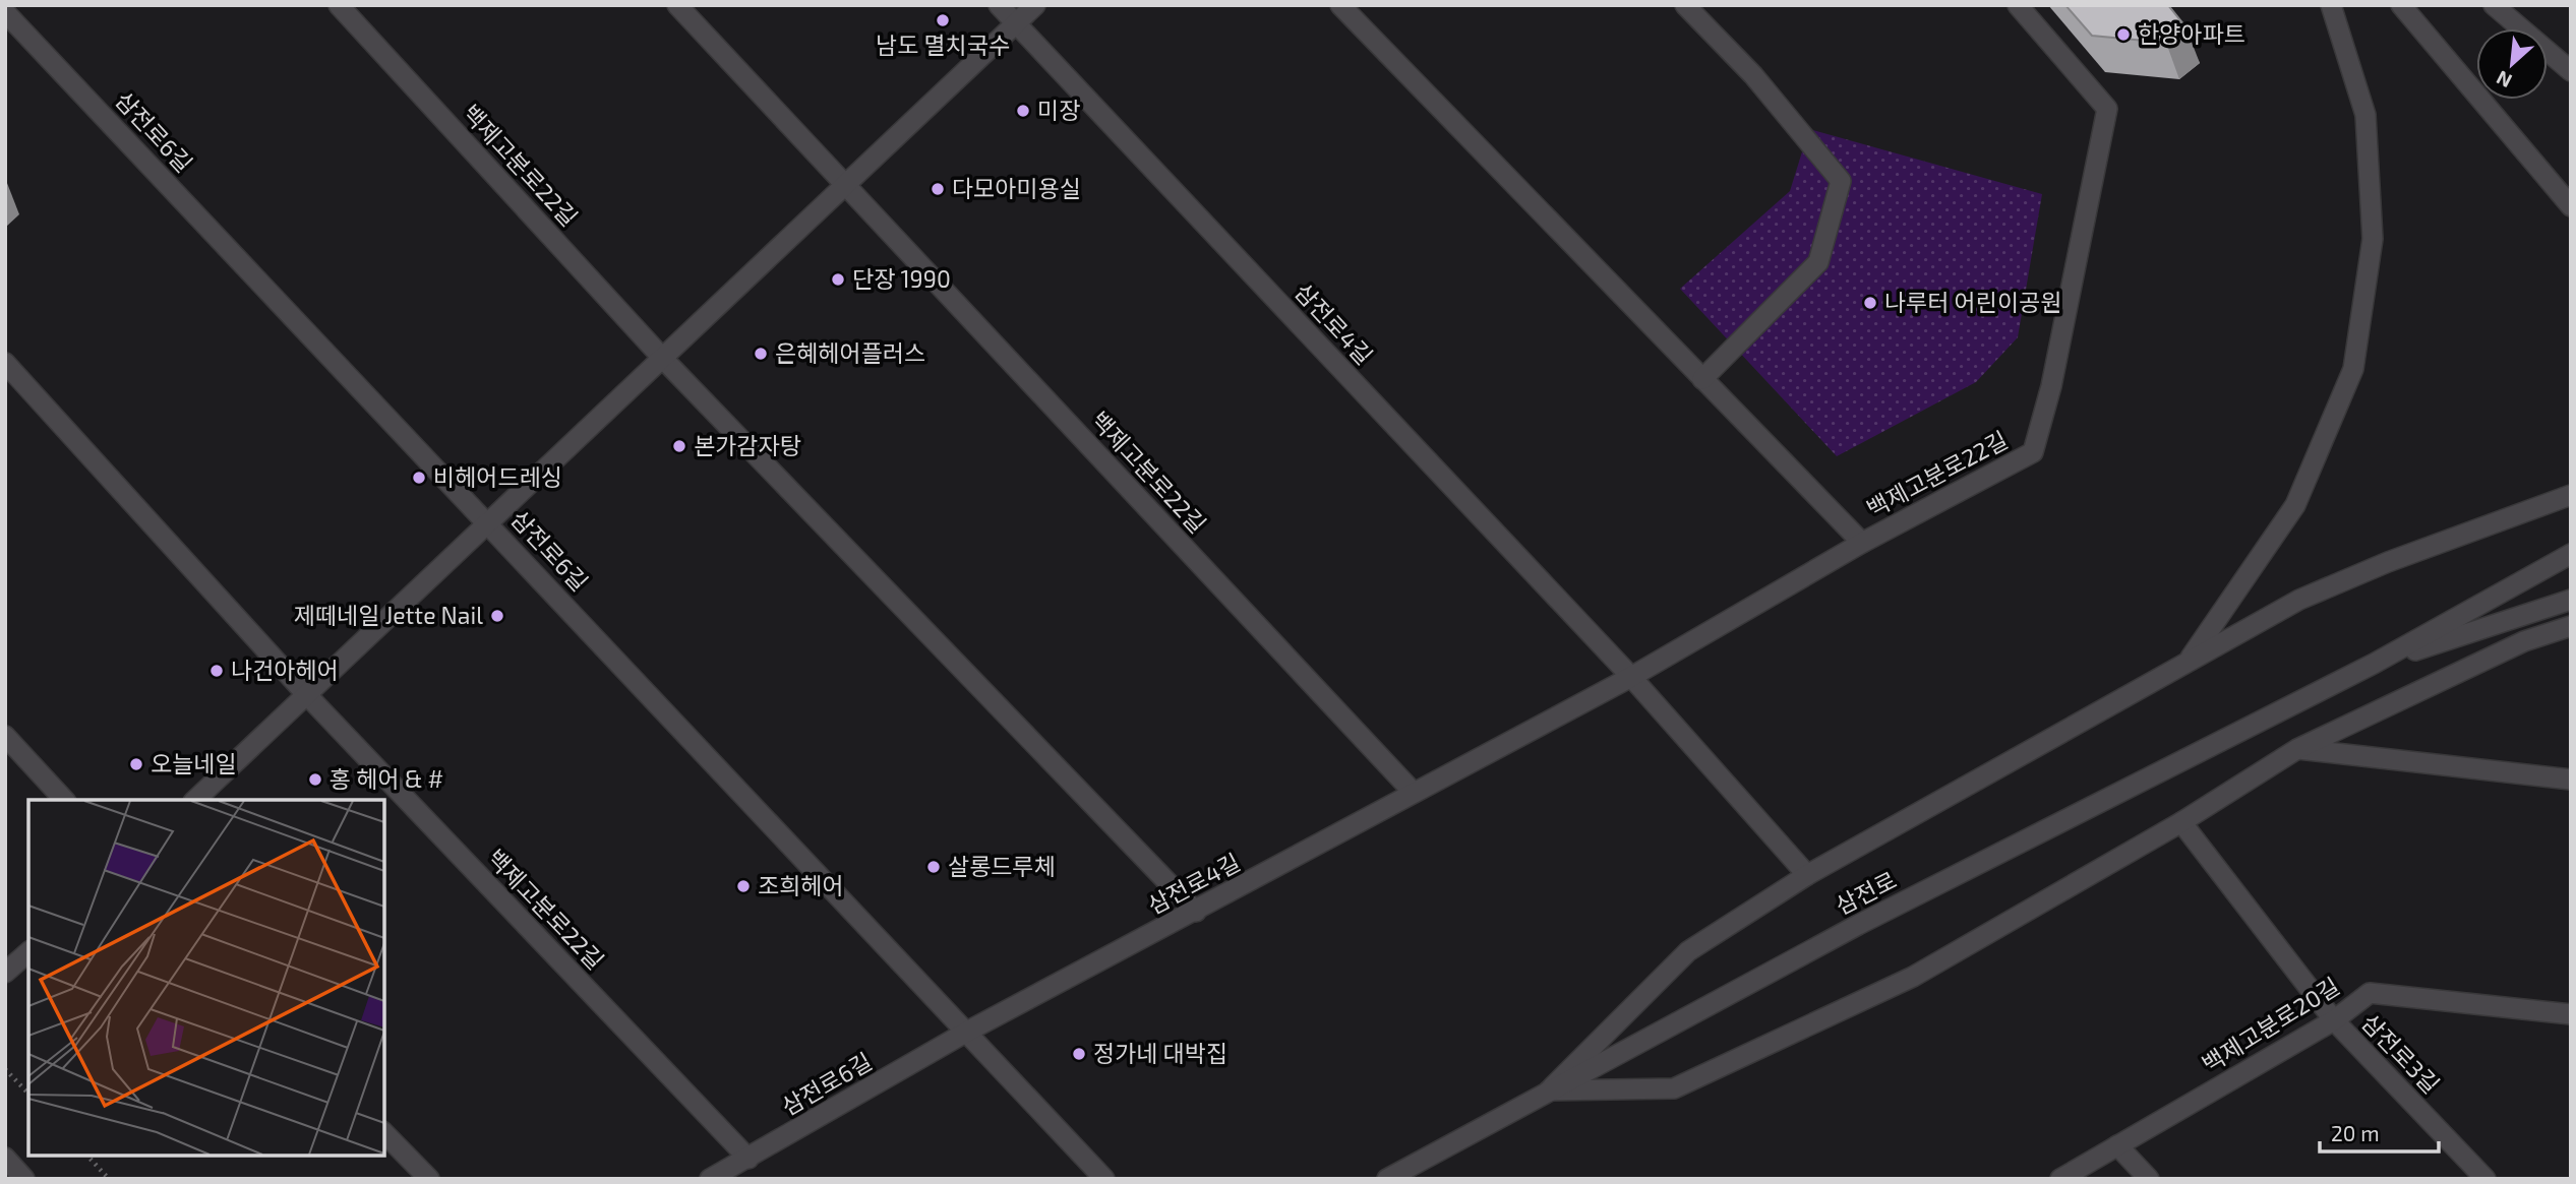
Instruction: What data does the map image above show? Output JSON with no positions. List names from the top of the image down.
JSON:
{
  "streets": {
    "street": [
      "삼전로6길",
      "백제고분로22길",
      "삼전로4길",
      "삼전로",
      "백제고분로20길",
      "삼전로3길"
    ]
  },
  "crossings": [
    ["삼전로6길", "백제고분로22길"],
    ["삼전로6길", "삼전로4길"],
    ["백제고분로22길", "삼전로4길"],
    ["백제고분로20길", "삼전로3길"]
  ],
  "places": [
    "남도 멸치국수",
    "한양아파트",
    "미장",
    "다모아미용실",
    "단장 1990",
    "나루터 어린이공원",
    "은혜헤어플러스",
    "본가감자탕",
    "비헤어드레싱",
    "제떼네일 Jette Nail",
    "나건아헤어",
    "오늘네일",
    "홍 헤어 & #",
    "살롱드루체",
    "조희헤어",
    "정가네 대박집"
  ],
  "scale_bar": "20 m",
  "north": "bottom left"
}
